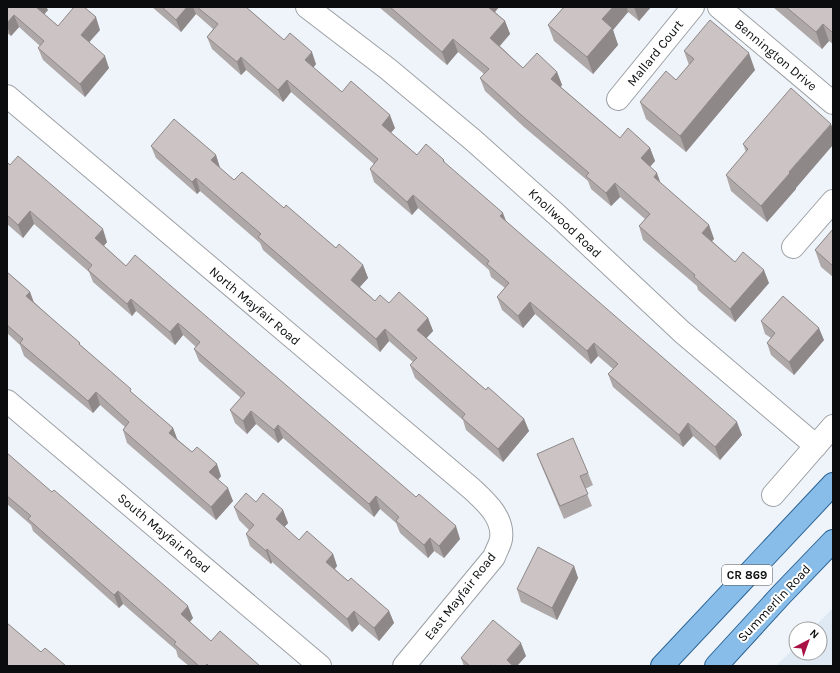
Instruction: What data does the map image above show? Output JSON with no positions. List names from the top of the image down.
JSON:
{
  "streets": {
    "main road": ["CR 869", "Summerlin Road"],
    "street": [
      "Mallard Court",
      "Bennington Drive",
      "Knollwood Road",
      "North Mayfair Road",
      "South Mayfair Road",
      "East Mayfair Road"
    ]
  },
  "crossings": [
    ["North Mayfair Road", "East Mayfair Road"]
  ],
  "north": "top right"
}
